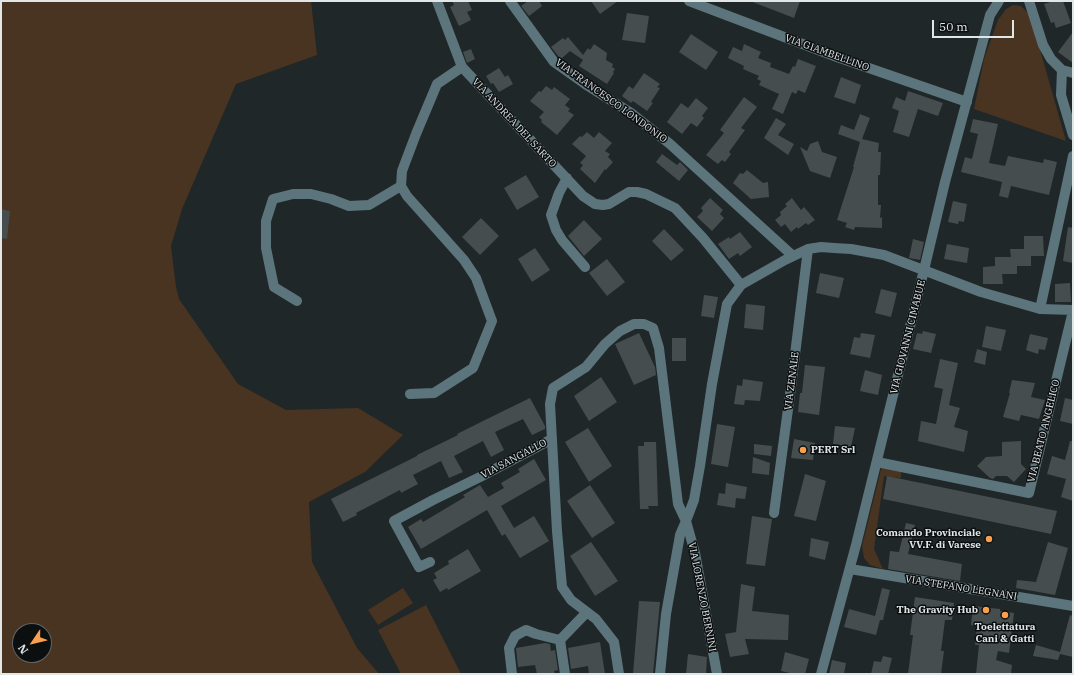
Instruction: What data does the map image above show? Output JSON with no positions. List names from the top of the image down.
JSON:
{
  "streets": {
    "street": [
      "VIA GIAMBELLINO",
      "VIA FRANCESCO LONDONIO",
      "VIA ANDREA DEL SARTO",
      "VIA GIOVANNI CIMABUE",
      "VIA ZENALE",
      "VIA BEATO ANGELICO",
      "VIA SANGALLO",
      "VIA STEFANO LEGNANI",
      "VIA LORENZO BERNINI"
    ]
  },
  "crossings": [
    ["VIA GIAMBELLINO", "VIA GIOVANNI CIMABUE"],
    ["VIA GIOVANNI CIMABUE", "VIA BEATO ANGELICO"],
    ["VIA GIOVANNI CIMABUE", "VIA STEFANO LEGNANI"],
    ["VIA SANGALLO", "VIA LORENZO BERNINI"]
  ],
  "places": [
    "PERT Srl",
    "Comando Provinciale VV.F. di Varese",
    "The Gravity Hub",
    "Toelettatura Cani & Gatti"
  ],
  "scale_bar": "50 m",
  "north": "bottom left"
}
